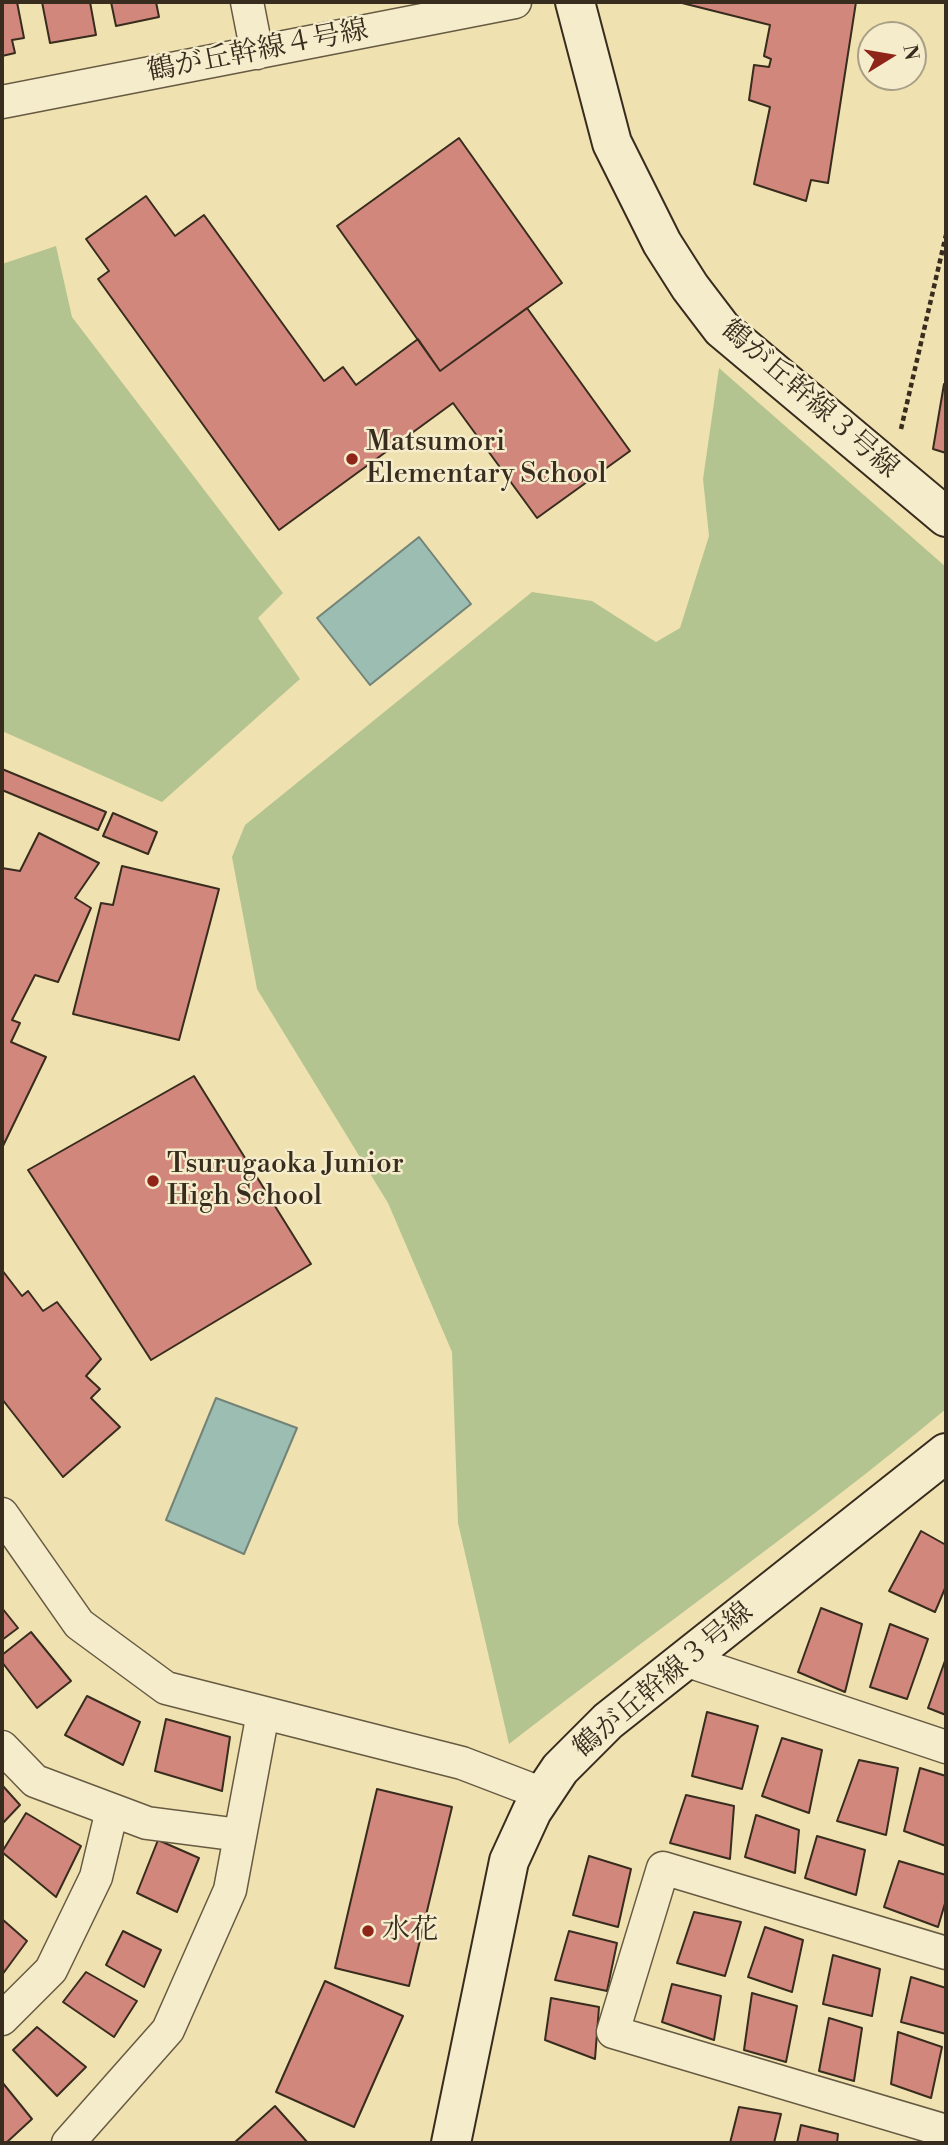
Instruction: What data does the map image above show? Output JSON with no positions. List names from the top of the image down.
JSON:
{
  "streets": {
    "street": ["鶴が丘幹線４号線", "鶴が丘幹線３号線"]
  },
  "places": ["Matsumori Elementary School", "Tsurugaoka Junior High School", "水花"],
  "north": "right"
}
